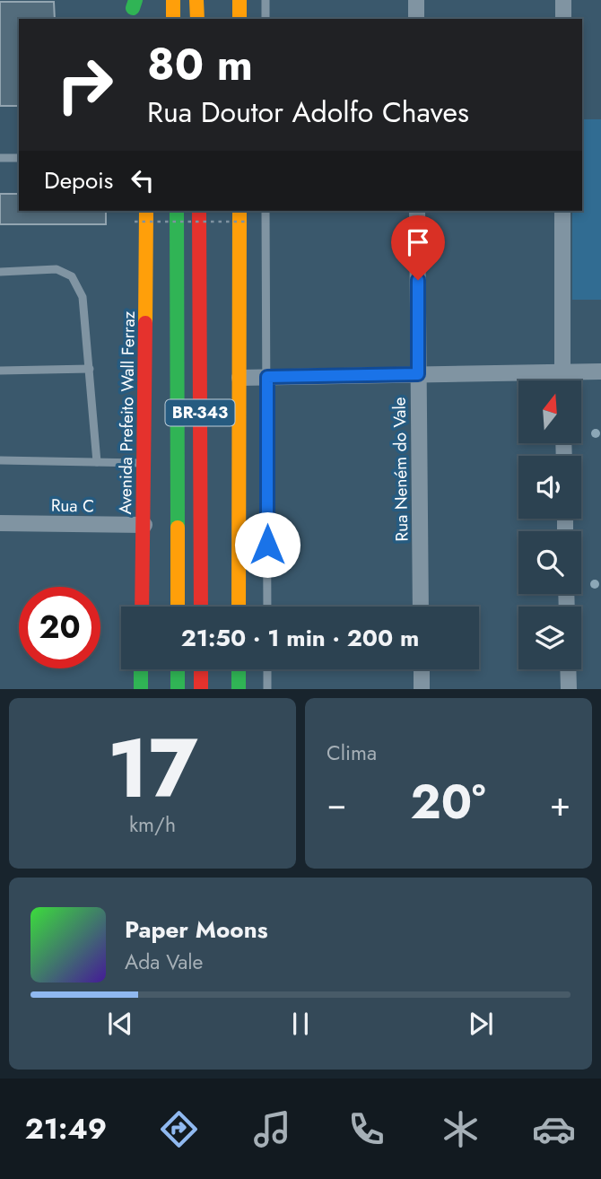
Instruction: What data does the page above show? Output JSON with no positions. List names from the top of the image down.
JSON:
{
  "streets": {
    "main road": ["Avenida Prefeito Wall Ferraz", "BR-343"],
    "street": ["Rua Neném do Vale", "Rua C"]
  },
  "crossings": [
    ["Avenida Prefeito Wall Ferraz", "Rua C"]
  ],
  "north": "top",
  "page": {
    "turn": ["80 m", "Rua Doutor Adolfo Chaves"],
    "then": "Depois",
    "limit": "20",
    "trip": "21:50 · 1 min · 200 m",
    "tile": [
      ["17", "km/h"],
      "Clima"
    ],
    "heat": ["−", "20°", "+"],
    "song": ["Paper Moons", "Ada Vale"],
    "tabs": "21:49"
  }
}
